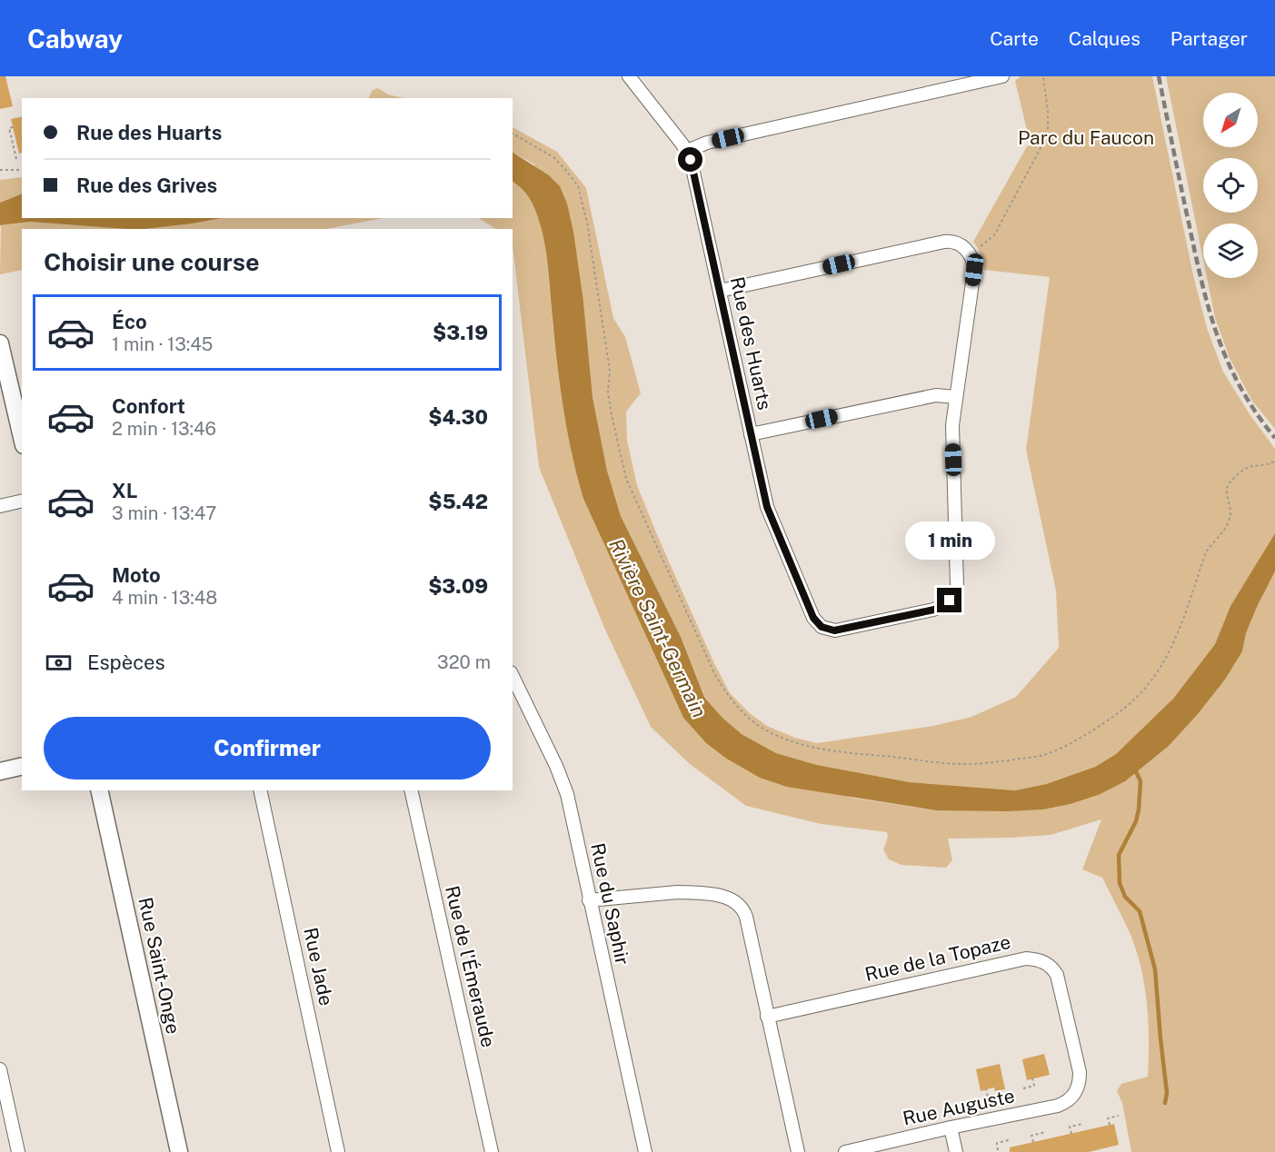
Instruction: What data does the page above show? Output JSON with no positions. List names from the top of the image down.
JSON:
{
  "streets": {
    "street": [
      "Rue des Huarts",
      "Rue du Saphir",
      "Rue de la Topaze",
      "Rue Saint-Onge",
      "Rue Jade",
      "Rue de l'Émeraude",
      "Rue Auguste"
    ]
  },
  "crossings": [
    ["Rue de la Topaze", "Rue Auguste"]
  ],
  "water": ["Rivière Saint-Germain"],
  "parks": ["Parc du Faucon"],
  "north": "bottom left",
  "page": {
    "header": "Cabway",
    "nav": ["Carte", "Calques", "Partager"],
    "banner": ["Rue des Huarts", "Rue des Grives"],
    "heading": "Choisir une course",
    "list": [
      {
        "name": "Éco",
        "note": "1 min · 13:45",
        "value": "$3.19"
      },
      {
        "name": "Confort",
        "note": "2 min · 13:46",
        "value": "$4.30"
      },
      {
        "name": "XL",
        "note": "3 min · 13:47",
        "value": "$5.42"
      },
      {
        "name": "Moto",
        "note": "4 min · 13:48",
        "value": "$3.09"
      }
    ],
    "bubble": "1 min",
    "pay": ["Espèces", "320 m"],
    "buttons": "Confirmer"
  }
}
